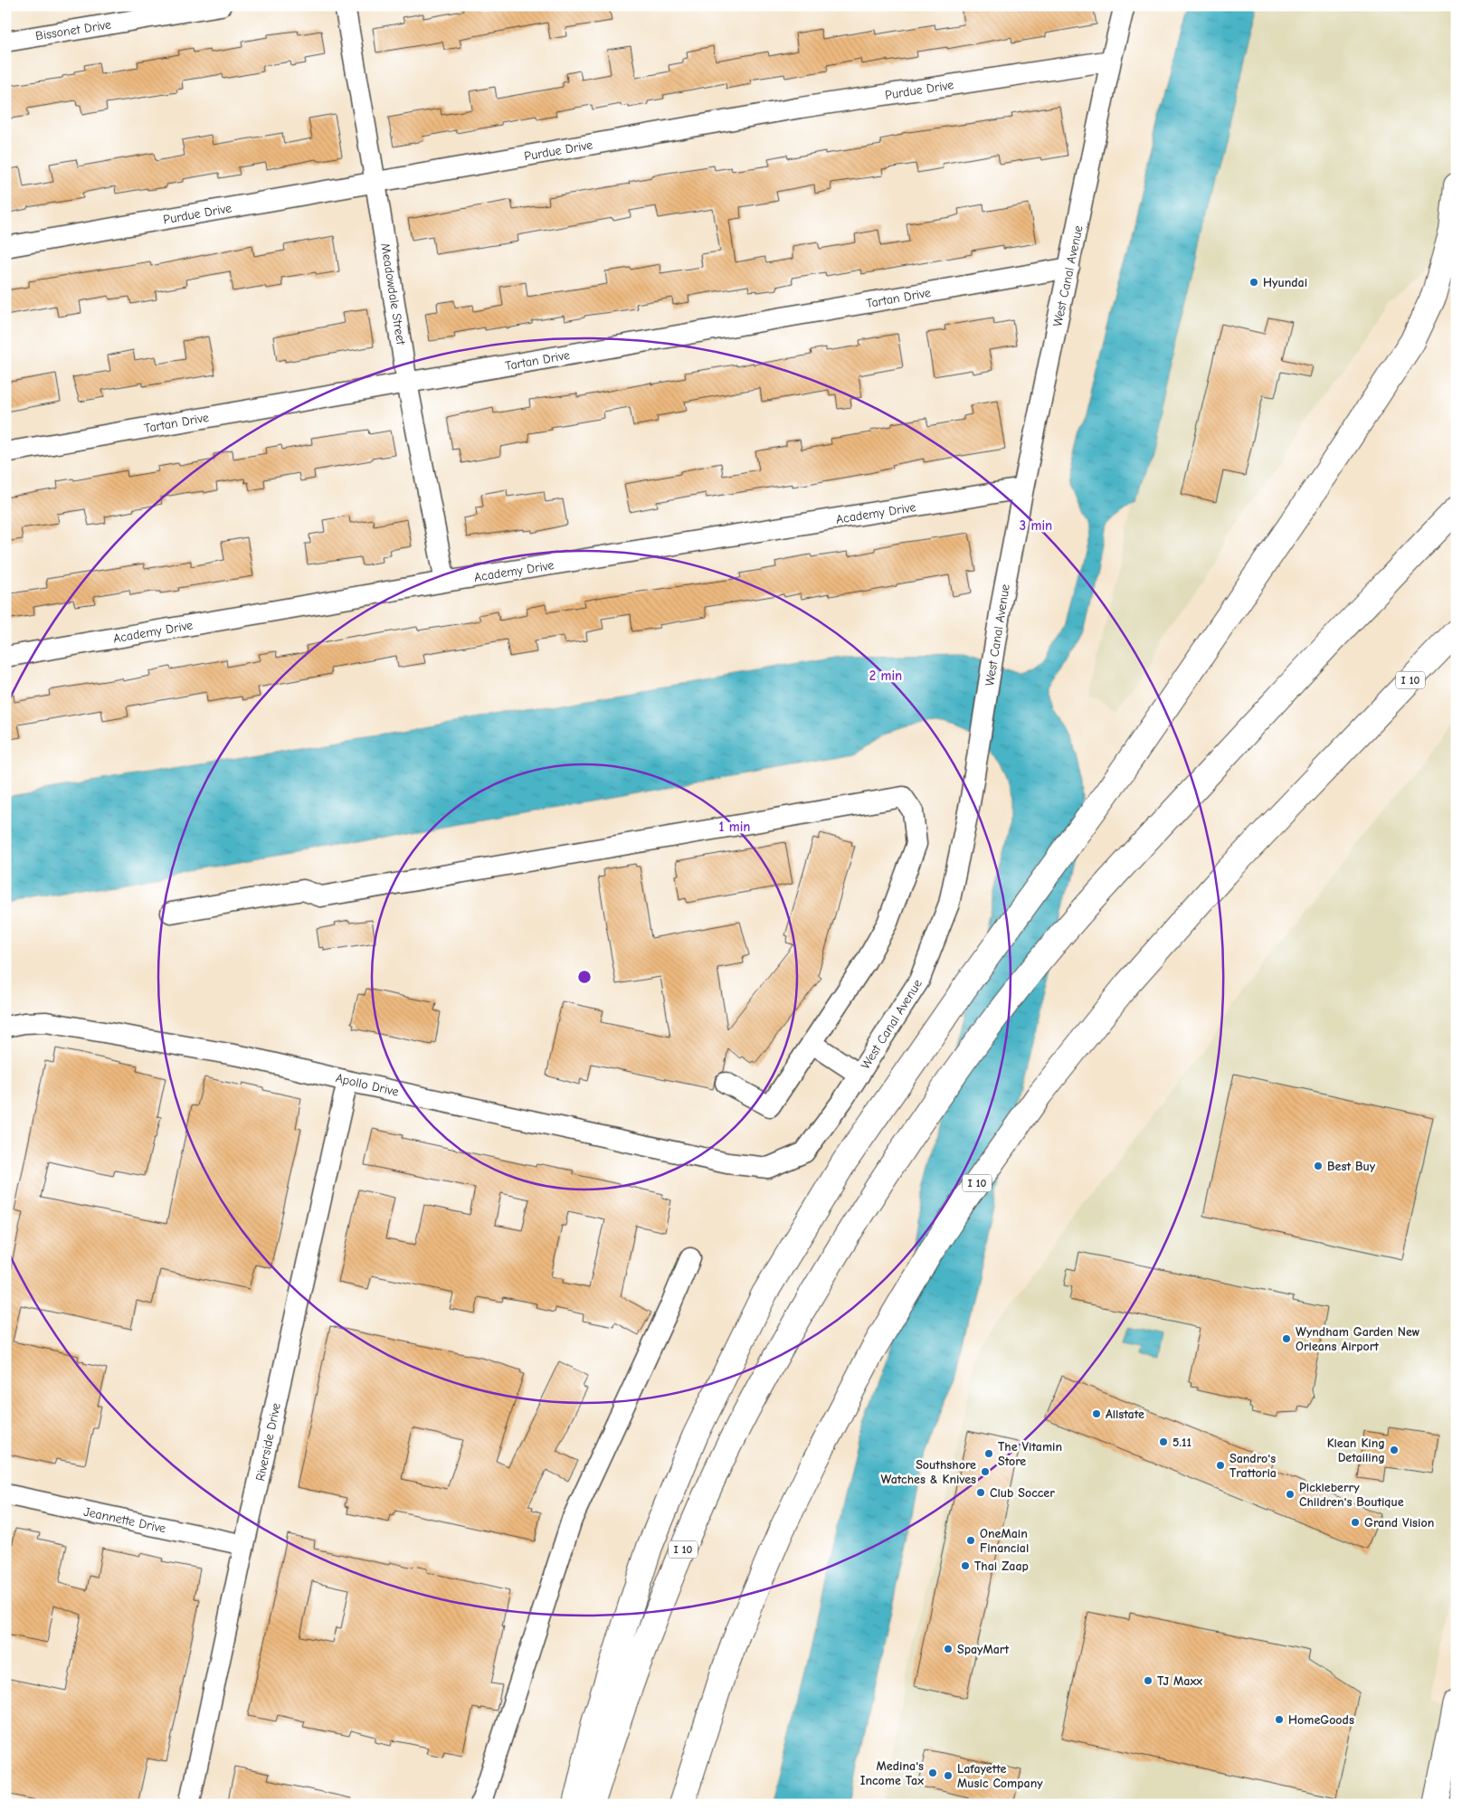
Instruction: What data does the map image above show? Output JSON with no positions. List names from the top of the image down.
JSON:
{
  "streets": {
    "main road": ["I 10"],
    "street": [
      "Bissonet Drive",
      "Purdue Drive",
      "West Canal Avenue",
      "Meadowdale Street",
      "Tartan Drive",
      "Academy Drive",
      "Apollo Drive",
      "Riverside Drive",
      "Jeannette Drive"
    ]
  },
  "crossings": [
    ["Purdue Drive", "West Canal Avenue"],
    ["Purdue Drive", "Meadowdale Street"],
    ["West Canal Avenue", "Tartan Drive"],
    ["West Canal Avenue", "Academy Drive"],
    ["West Canal Avenue", "Apollo Drive"],
    ["Meadowdale Street", "Tartan Drive"],
    ["Meadowdale Street", "Academy Drive"],
    ["Apollo Drive", "Riverside Drive"],
    ["Riverside Drive", "Jeannette Drive"]
  ],
  "places": [
    "Hyundai",
    "Best Buy",
    "Wyndham Garden New Orleans Airport",
    "Allstate",
    "5.11",
    "Klean King Detailing",
    "The Vitamin Store",
    "Sandro's Trattoria",
    "Southshore Watches & Knives",
    "Club Soccer",
    "Pickleberry Children's Boutique",
    "Grand Vision",
    "OneMain Financial",
    "Thai Zaap",
    "SpayMart",
    "TJ Maxx",
    "HomeGoods",
    "Medina's Income Tax",
    "Lafayette Music Company"
  ],
  "rings": ["3 min", "2 min", "1 min"]
}
